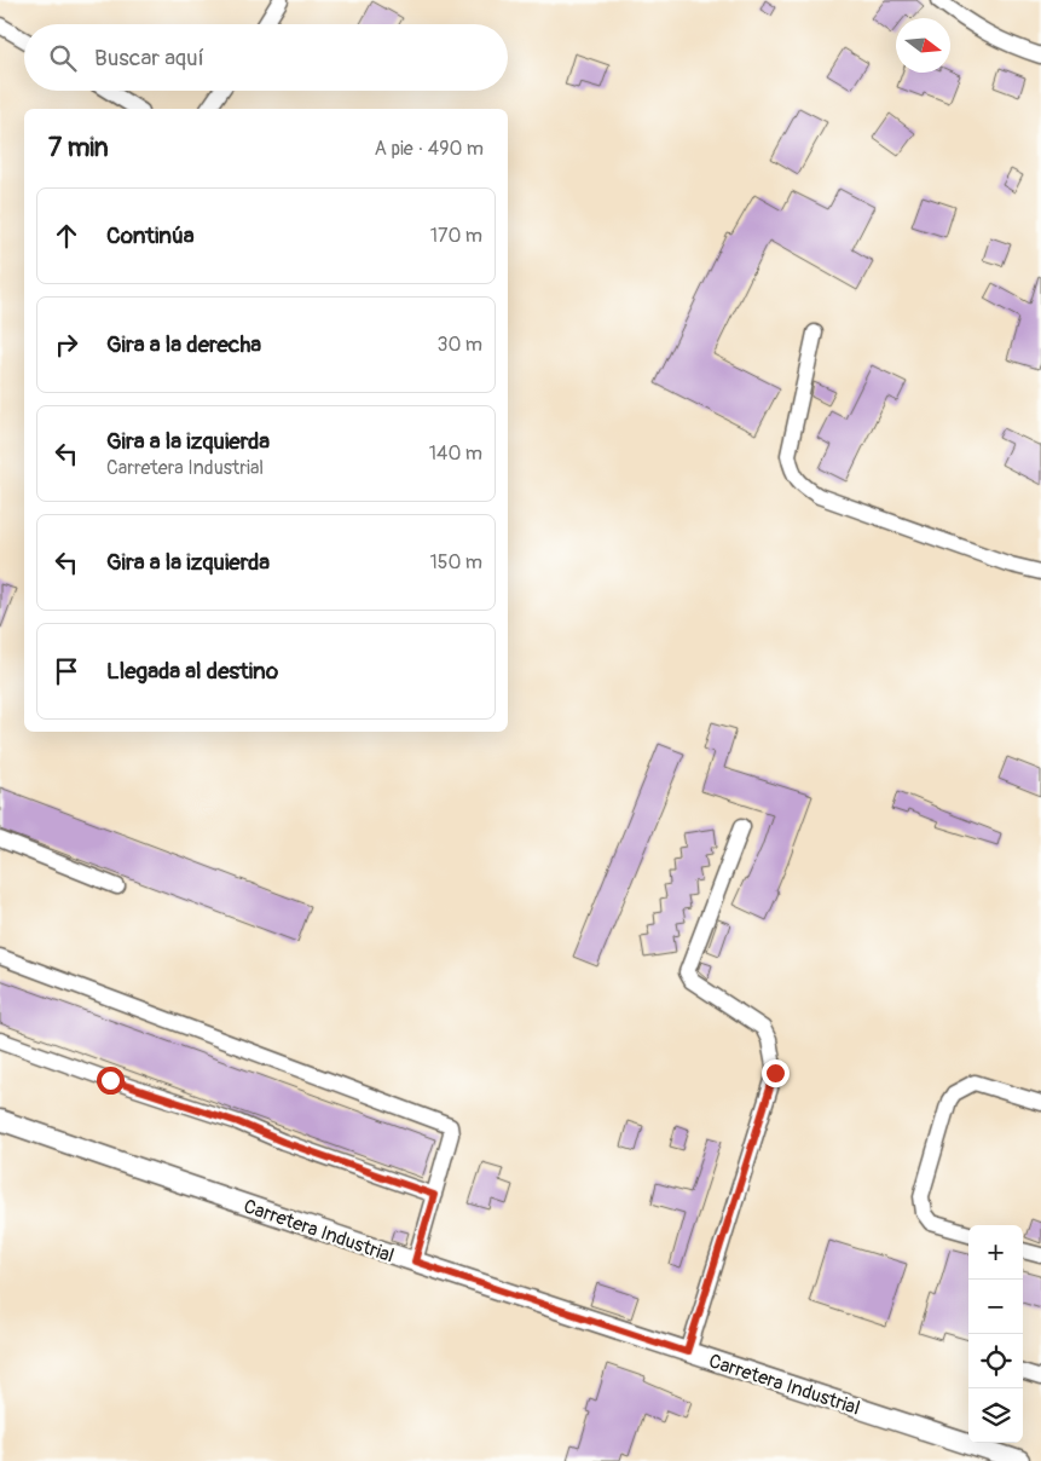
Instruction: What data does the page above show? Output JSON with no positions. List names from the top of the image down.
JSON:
{
  "streets": {
    "main road": ["Carretera Industrial"]
  },
  "north": "right",
  "page": {
    "search": "Buscar aquí",
    "heading": ["7 min", "A pie · 490 m"],
    "list": [
      ["Continúa", "170 m"],
      ["Gira a la derecha", "30 m"],
      ["Gira a la izquierda", "Carretera Industrial", "140 m"],
      ["Gira a la izquierda", "150 m"],
      "Llegada al destino"
    ],
    "map_buttons": ["+", "−"]
  }
}
